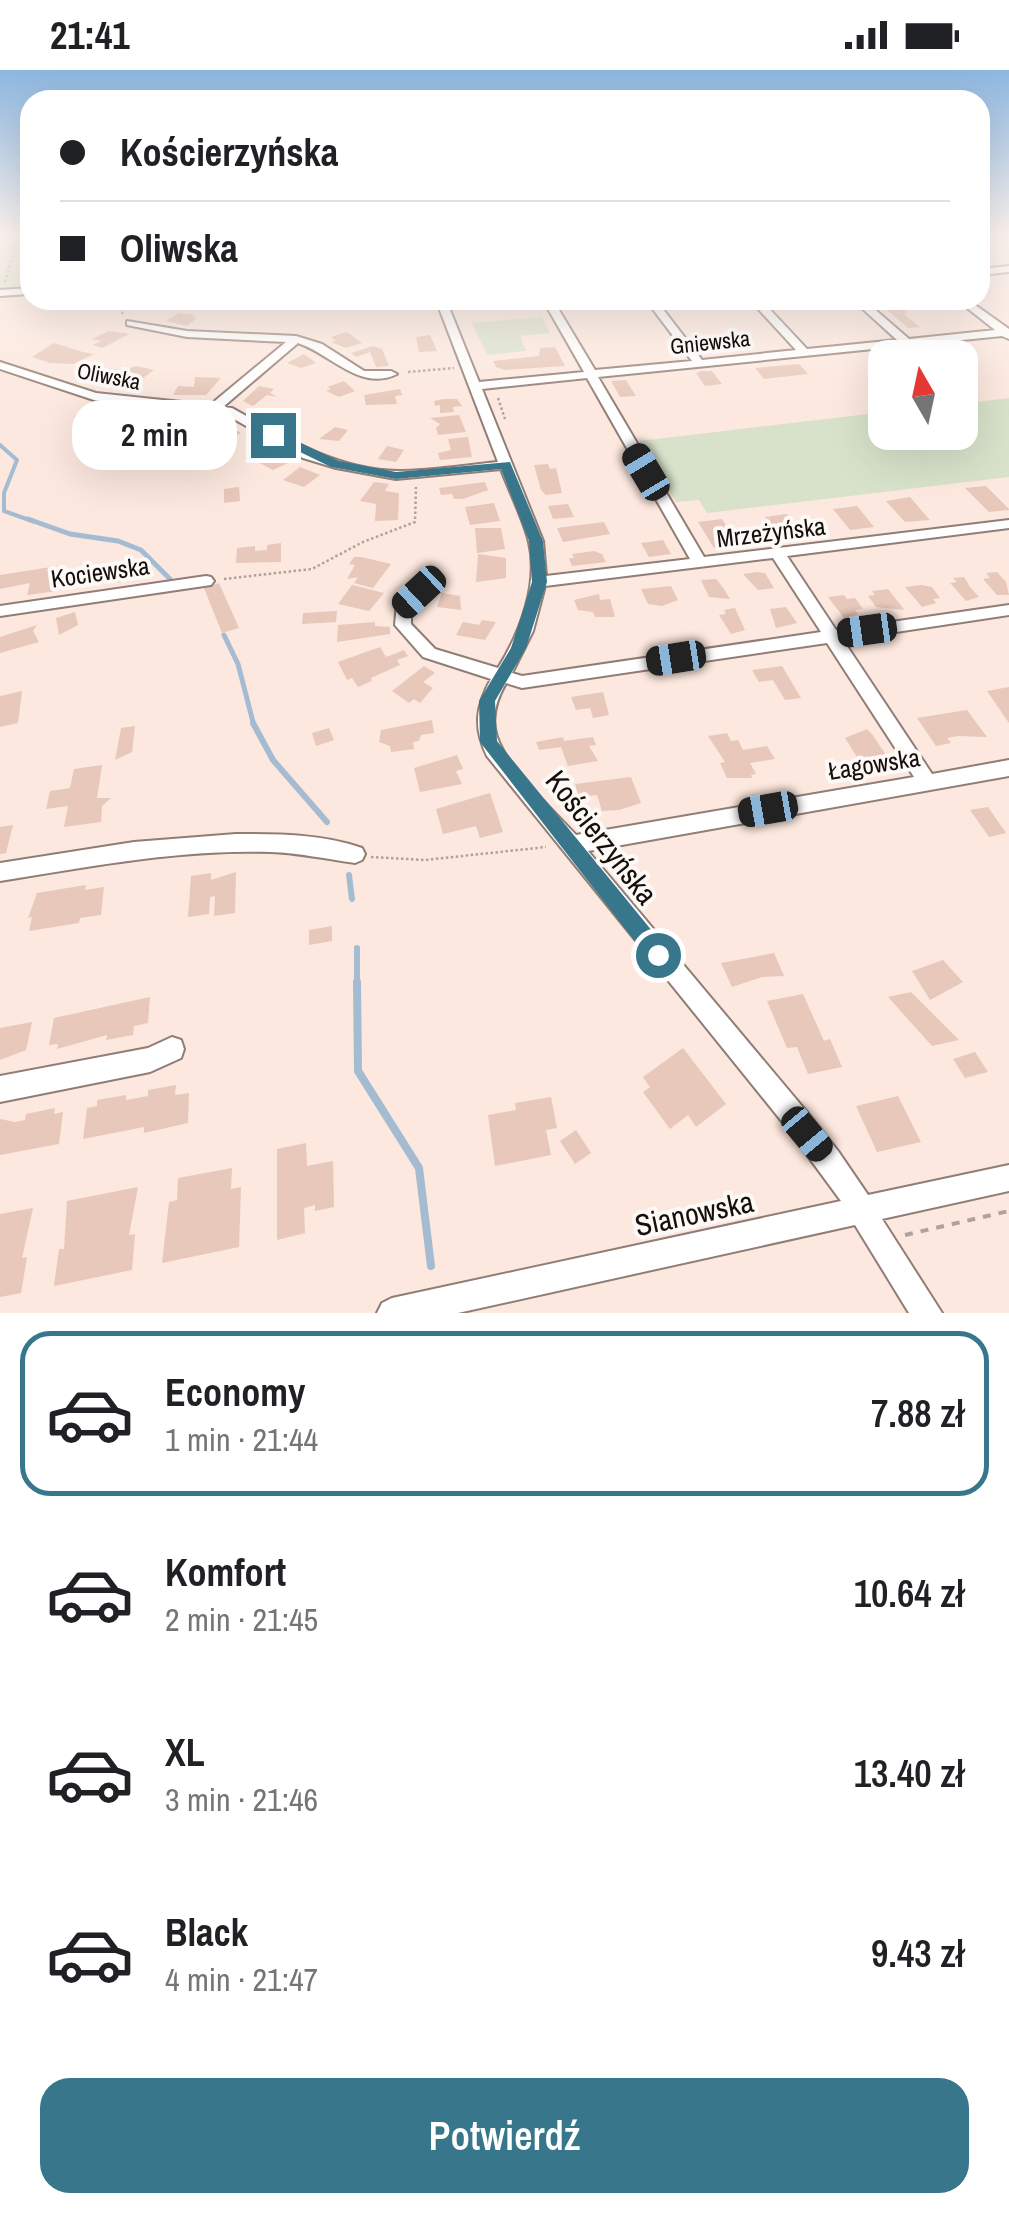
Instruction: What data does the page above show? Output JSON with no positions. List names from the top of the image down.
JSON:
{
  "streets": {
    "street": [
      "Gniewska",
      "Oliwska",
      "Mrzeżyńska",
      "Kociewska",
      "Łagowska",
      "Kościerzyńska",
      "Sianowska"
    ]
  },
  "crossings": [
    ["Gniewska", "Kościerzyńska"],
    ["Oliwska", "Kościerzyńska"],
    ["Mrzeżyńska", "Kościerzyńska"],
    ["Łagowska", "Kościerzyńska"],
    ["Kościerzyńska", "Sianowska"]
  ],
  "north": "top",
  "page": {
    "status": "21:41",
    "banner": ["Kościerzyńska", "Oliwska"],
    "bubble": "2 min",
    "list": [
      {
        "name": "Economy",
        "note": "1 min · 21:44",
        "value": "7.88 zł"
      },
      {
        "name": "Komfort",
        "note": "2 min · 21:45",
        "value": "10.64 zł"
      },
      {
        "name": "XL",
        "note": "3 min · 21:46",
        "value": "13.40 zł"
      },
      {
        "name": "Black",
        "note": "4 min · 21:47",
        "value": "9.43 zł"
      }
    ],
    "buttons": "Potwierdź"
  }
}
